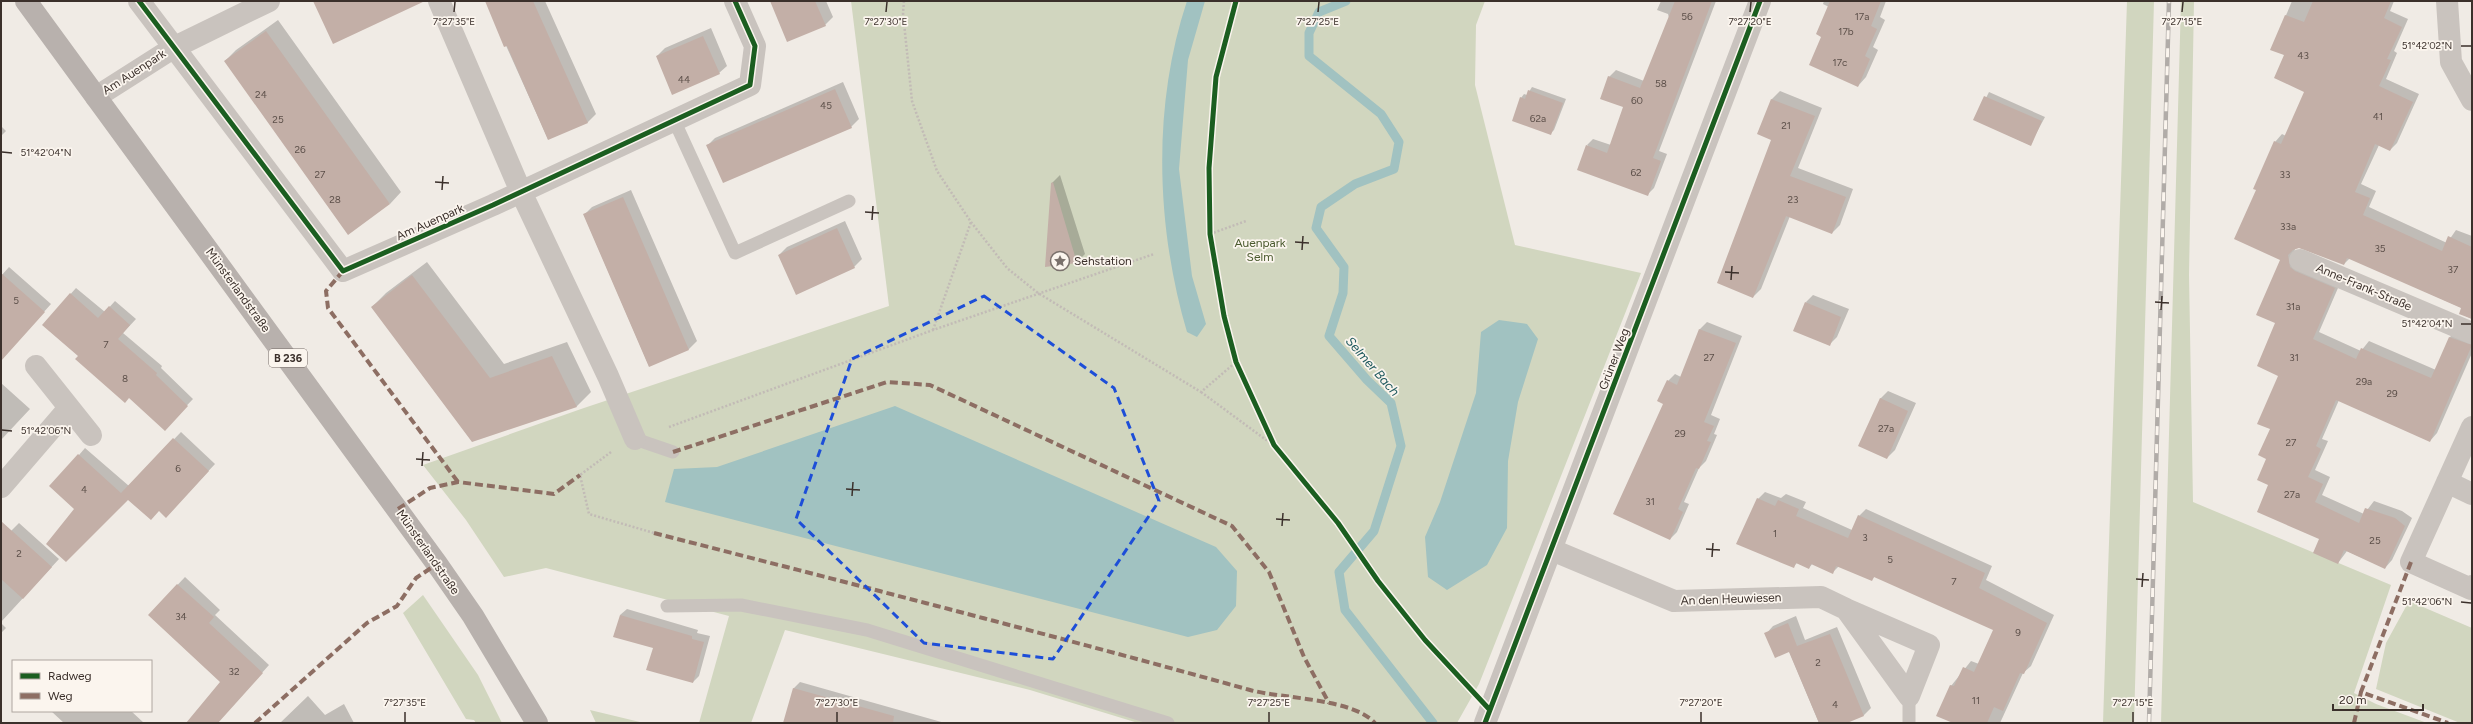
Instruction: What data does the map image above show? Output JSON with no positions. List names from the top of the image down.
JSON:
{
  "streets": {
    "main road": ["Münsterlandstraße", "B 236"],
    "street": [
      "Am Auenpark",
      "Anne-Frank-Straße",
      "Grüner Weg",
      "An den Heuwiesen"
    ]
  },
  "crossings": [
    ["Am Auenpark", "Münsterlandstraße"],
    ["Grüner Weg", "An den Heuwiesen"]
  ],
  "water": ["Selmer Bach"],
  "parks": ["Auenpark Selm"],
  "places": {
    "place": ["Sehstation"]
  },
  "house_numbers": [
    "56",
    "17a",
    "17b",
    "43",
    "17c",
    "44",
    "58",
    "24",
    "60",
    "45",
    "41",
    "62a",
    "25",
    "21",
    "26",
    "62",
    "27",
    "33",
    "28",
    "23",
    "33a",
    "35",
    "37",
    "5",
    "31a",
    "7",
    "27",
    "31",
    "8",
    "29a",
    "29",
    "27a",
    "29",
    "27",
    "6",
    "4",
    "27a",
    "31",
    "1",
    "3",
    "25",
    "2",
    "5",
    "7",
    "34",
    "9",
    "2",
    "32",
    "11",
    "4"
  ],
  "legend": ["Radweg", "Weg"],
  "scale_bar": "20 m",
  "coordinates": [
    "7°27'35\"E",
    "7°27'30\"E",
    "7°27'25\"E",
    "7°27'20\"E",
    "7°27'15\"E",
    "51°42'02\"N",
    "51°42'04\"N",
    "51°42'06\"N"
  ]
}
